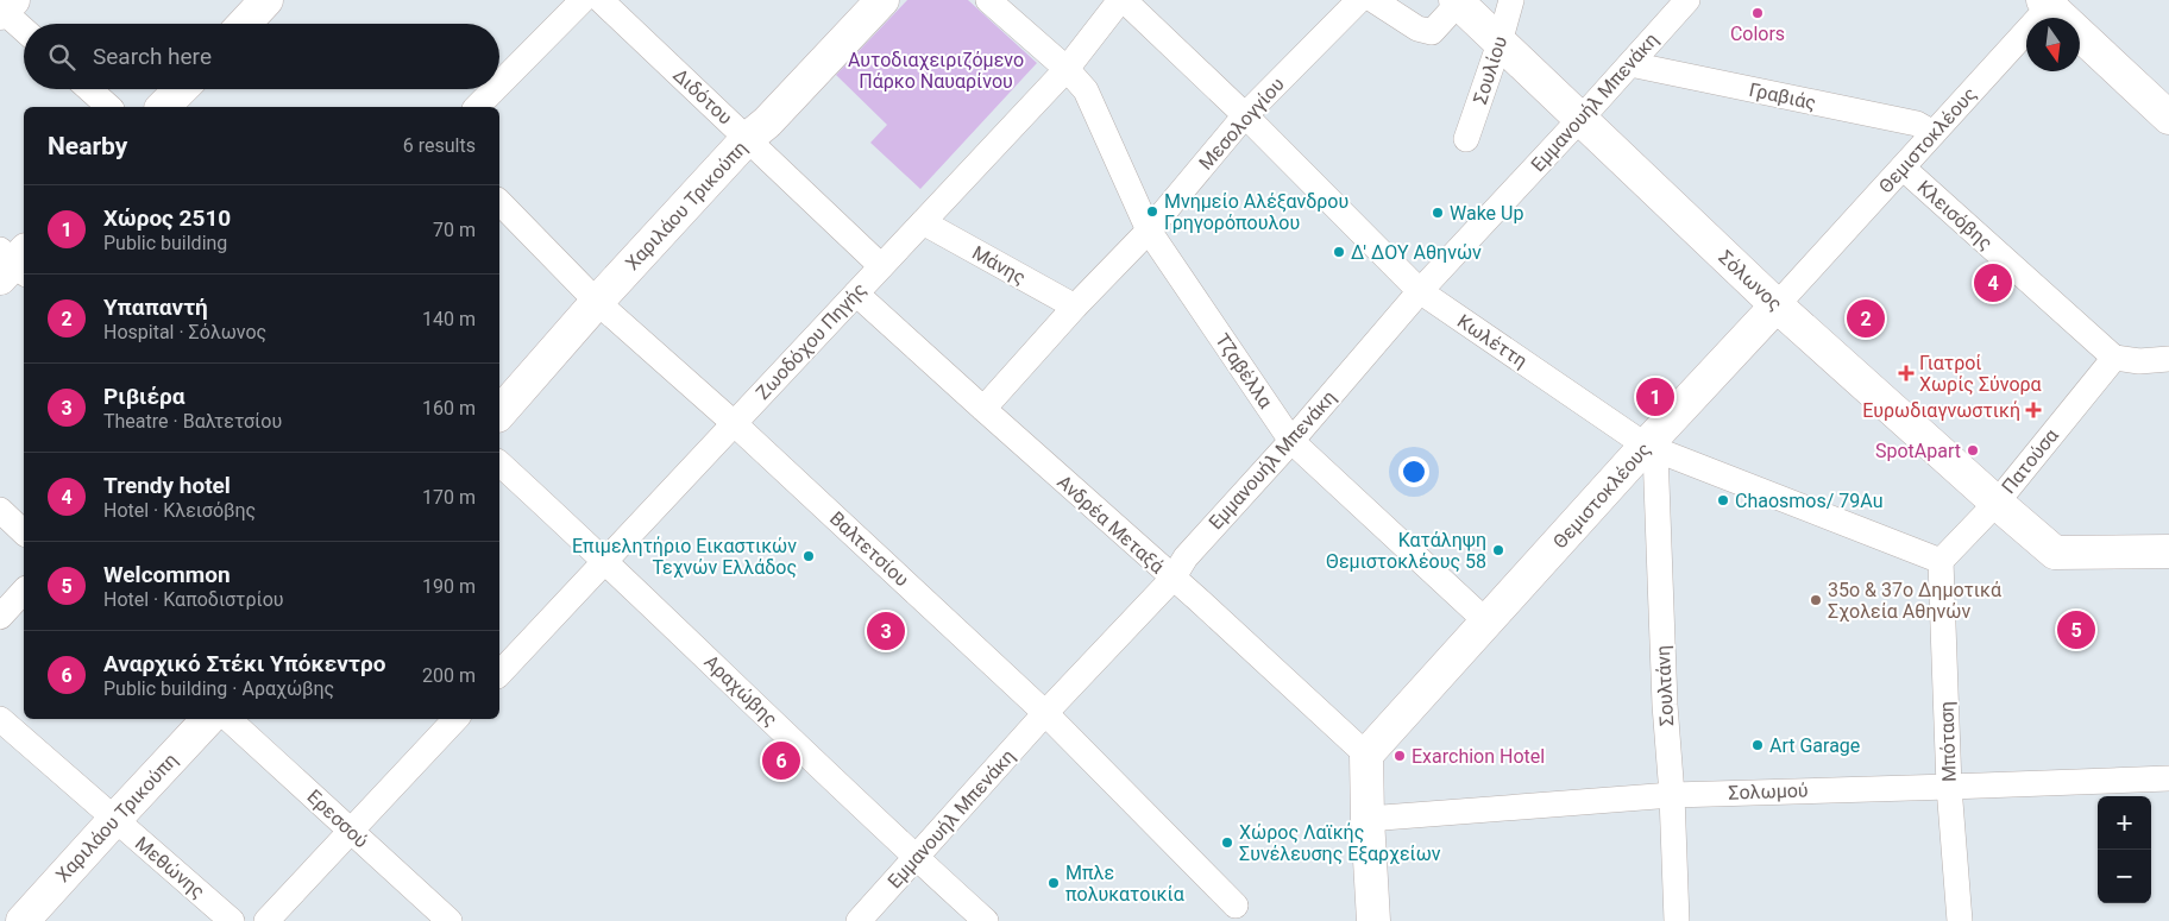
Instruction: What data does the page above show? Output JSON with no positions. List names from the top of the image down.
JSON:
{
  "streets": {
    "street": [
      "Σουλίου",
      "Διδότου",
      "Γραβιάς",
      "Εμμανουήλ Μπενάκη",
      "Μεσολογγίου",
      "Θεμιστοκλέους",
      "Χαριλάου Τρικούπη",
      "Κλεισόβης",
      "Μάνης",
      "Σόλωνος",
      "Ζωοδόχου Πηγής",
      "Κωλέττη",
      "Τζαβέλλα",
      "Πατούσα",
      "Ανδρέα Μεταξά",
      "Βαλτετσίου",
      "Σουλτάνη",
      "Αραχώβης",
      "Μπόταση",
      "Σολωμού",
      "Ερεσσού",
      "Μεθώνης"
    ]
  },
  "crossings": [
    ["Σουλίου", "Σόλωνος"],
    ["Διδότου", "Χαριλάου Τρικούπη"],
    ["Διδότου", "Ζωοδόχου Πηγής"],
    ["Γραβιάς", "Εμμανουήλ Μπενάκη"],
    ["Γραβιάς", "Θεμιστοκλέους"],
    ["Εμμανουήλ Μπενάκη", "Σόλωνος"],
    ["Εμμανουήλ Μπενάκη", "Κωλέττη"],
    ["Εμμανουήλ Μπενάκη", "Τζαβέλλα"],
    ["Εμμανουήλ Μπενάκη", "Ανδρέα Μεταξά"],
    ["Εμμανουήλ Μπενάκη", "Βαλτετσίου"],
    ["Εμμανουήλ Μπενάκη", "Αραχώβης"],
    ["Μεσολογγίου", "Μάνης"],
    ["Μεσολογγίου", "Κωλέττη"],
    ["Μεσολογγίου", "Τζαβέλλα"],
    ["Μεσολογγίου", "Ανδρέα Μεταξά"],
    ["Θεμιστοκλέους", "Κλεισόβης"],
    ["Θεμιστοκλέους", "Σόλωνος"],
    ["Θεμιστοκλέους", "Κωλέττη"],
    ["Θεμιστοκλέους", "Τζαβέλλα"],
    ["Θεμιστοκλέους", "Ανδρέα Μεταξά"],
    ["Θεμιστοκλέους", "Σουλτάνη"],
    ["Χαριλάου Τρικούπη", "Βαλτετσίου"],
    ["Χαριλάου Τρικούπη", "Μεθώνης"],
    ["Κλεισόβης", "Πατούσα"],
    ["Μάνης", "Ζωοδόχου Πηγής"],
    ["Σόλωνος", "Πατούσα"],
    ["Ζωοδόχου Πηγής", "Κωλέττη"],
    ["Ζωοδόχου Πηγής", "Τζαβέλλα"],
    ["Ζωοδόχου Πηγής", "Ανδρέα Μεταξά"],
    ["Ζωοδόχου Πηγής", "Βαλτετσίου"],
    ["Ζωοδόχου Πηγής", "Αραχώβης"],
    ["Κωλέττη", "Πατούσα"],
    ["Κωλέττη", "Σουλτάνη"],
    ["Κωλέττη", "Μπόταση"],
    ["Πατούσα", "Μπόταση"],
    ["Σουλτάνη", "Σολωμού"],
    ["Μπόταση", "Σολωμού"]
  ],
  "parks": ["Αυτοδιαχειριζόμενο Πάρκο Ναυαρίνου"],
  "places": {
    "other": [
      "Colors",
      "Μνημείο Αλέξανδρου Γρηγορόπουλου",
      "Wake Up",
      "Δ' ΔΟΥ Αθηνών",
      "SpotApart",
      "Chaosmos/ 79Au",
      "Κατάληψη Θεμιστοκλέους 58",
      "Επιμελητήριο Εικαστικών Τεχνών Ελλάδος",
      "35ο & 37ο Δημοτικά Σχολεία Αθηνών",
      "Art Garage",
      "Exarchion Hotel",
      "Χώρος Λαϊκής Συνέλευσης Εξαρχείων",
      "Μπλε πολυκατοικία"
    ],
    "health": ["Γιατροί Χωρίς Σύνορα", "Ευρωδιαγνωστική"]
  },
  "north": "bottom",
  "page": {
    "search": "Search here",
    "heading": ["Nearby", "6 results"],
    "list": [
      {
        "mark": "1",
        "name": "Χώρος 2510",
        "note": "Public building",
        "value": "70 m"
      },
      {
        "mark": "2",
        "name": "Υπαπαντή",
        "note": "Hospital · Σόλωνος",
        "value": "140 m"
      },
      {
        "mark": "3",
        "name": "Ριβιέρα",
        "note": "Theatre · Βαλτετσίου",
        "value": "160 m"
      },
      {
        "mark": "4",
        "name": "Trendy hotel",
        "note": "Hotel · Κλεισόβης",
        "value": "170 m"
      },
      {
        "mark": "5",
        "name": "Welcommon",
        "note": "Hotel · Καποδιστρίου",
        "value": "190 m"
      },
      {
        "mark": "6",
        "name": "Αναρχικό Στέκι Υπόκεντρο",
        "note": "Public building · Αραχώβης",
        "value": "200 m"
      }
    ],
    "pins": [
      "4",
      "2",
      "1",
      "5",
      "3",
      "6"
    ],
    "map_buttons": ["+", "−"]
  }
}
